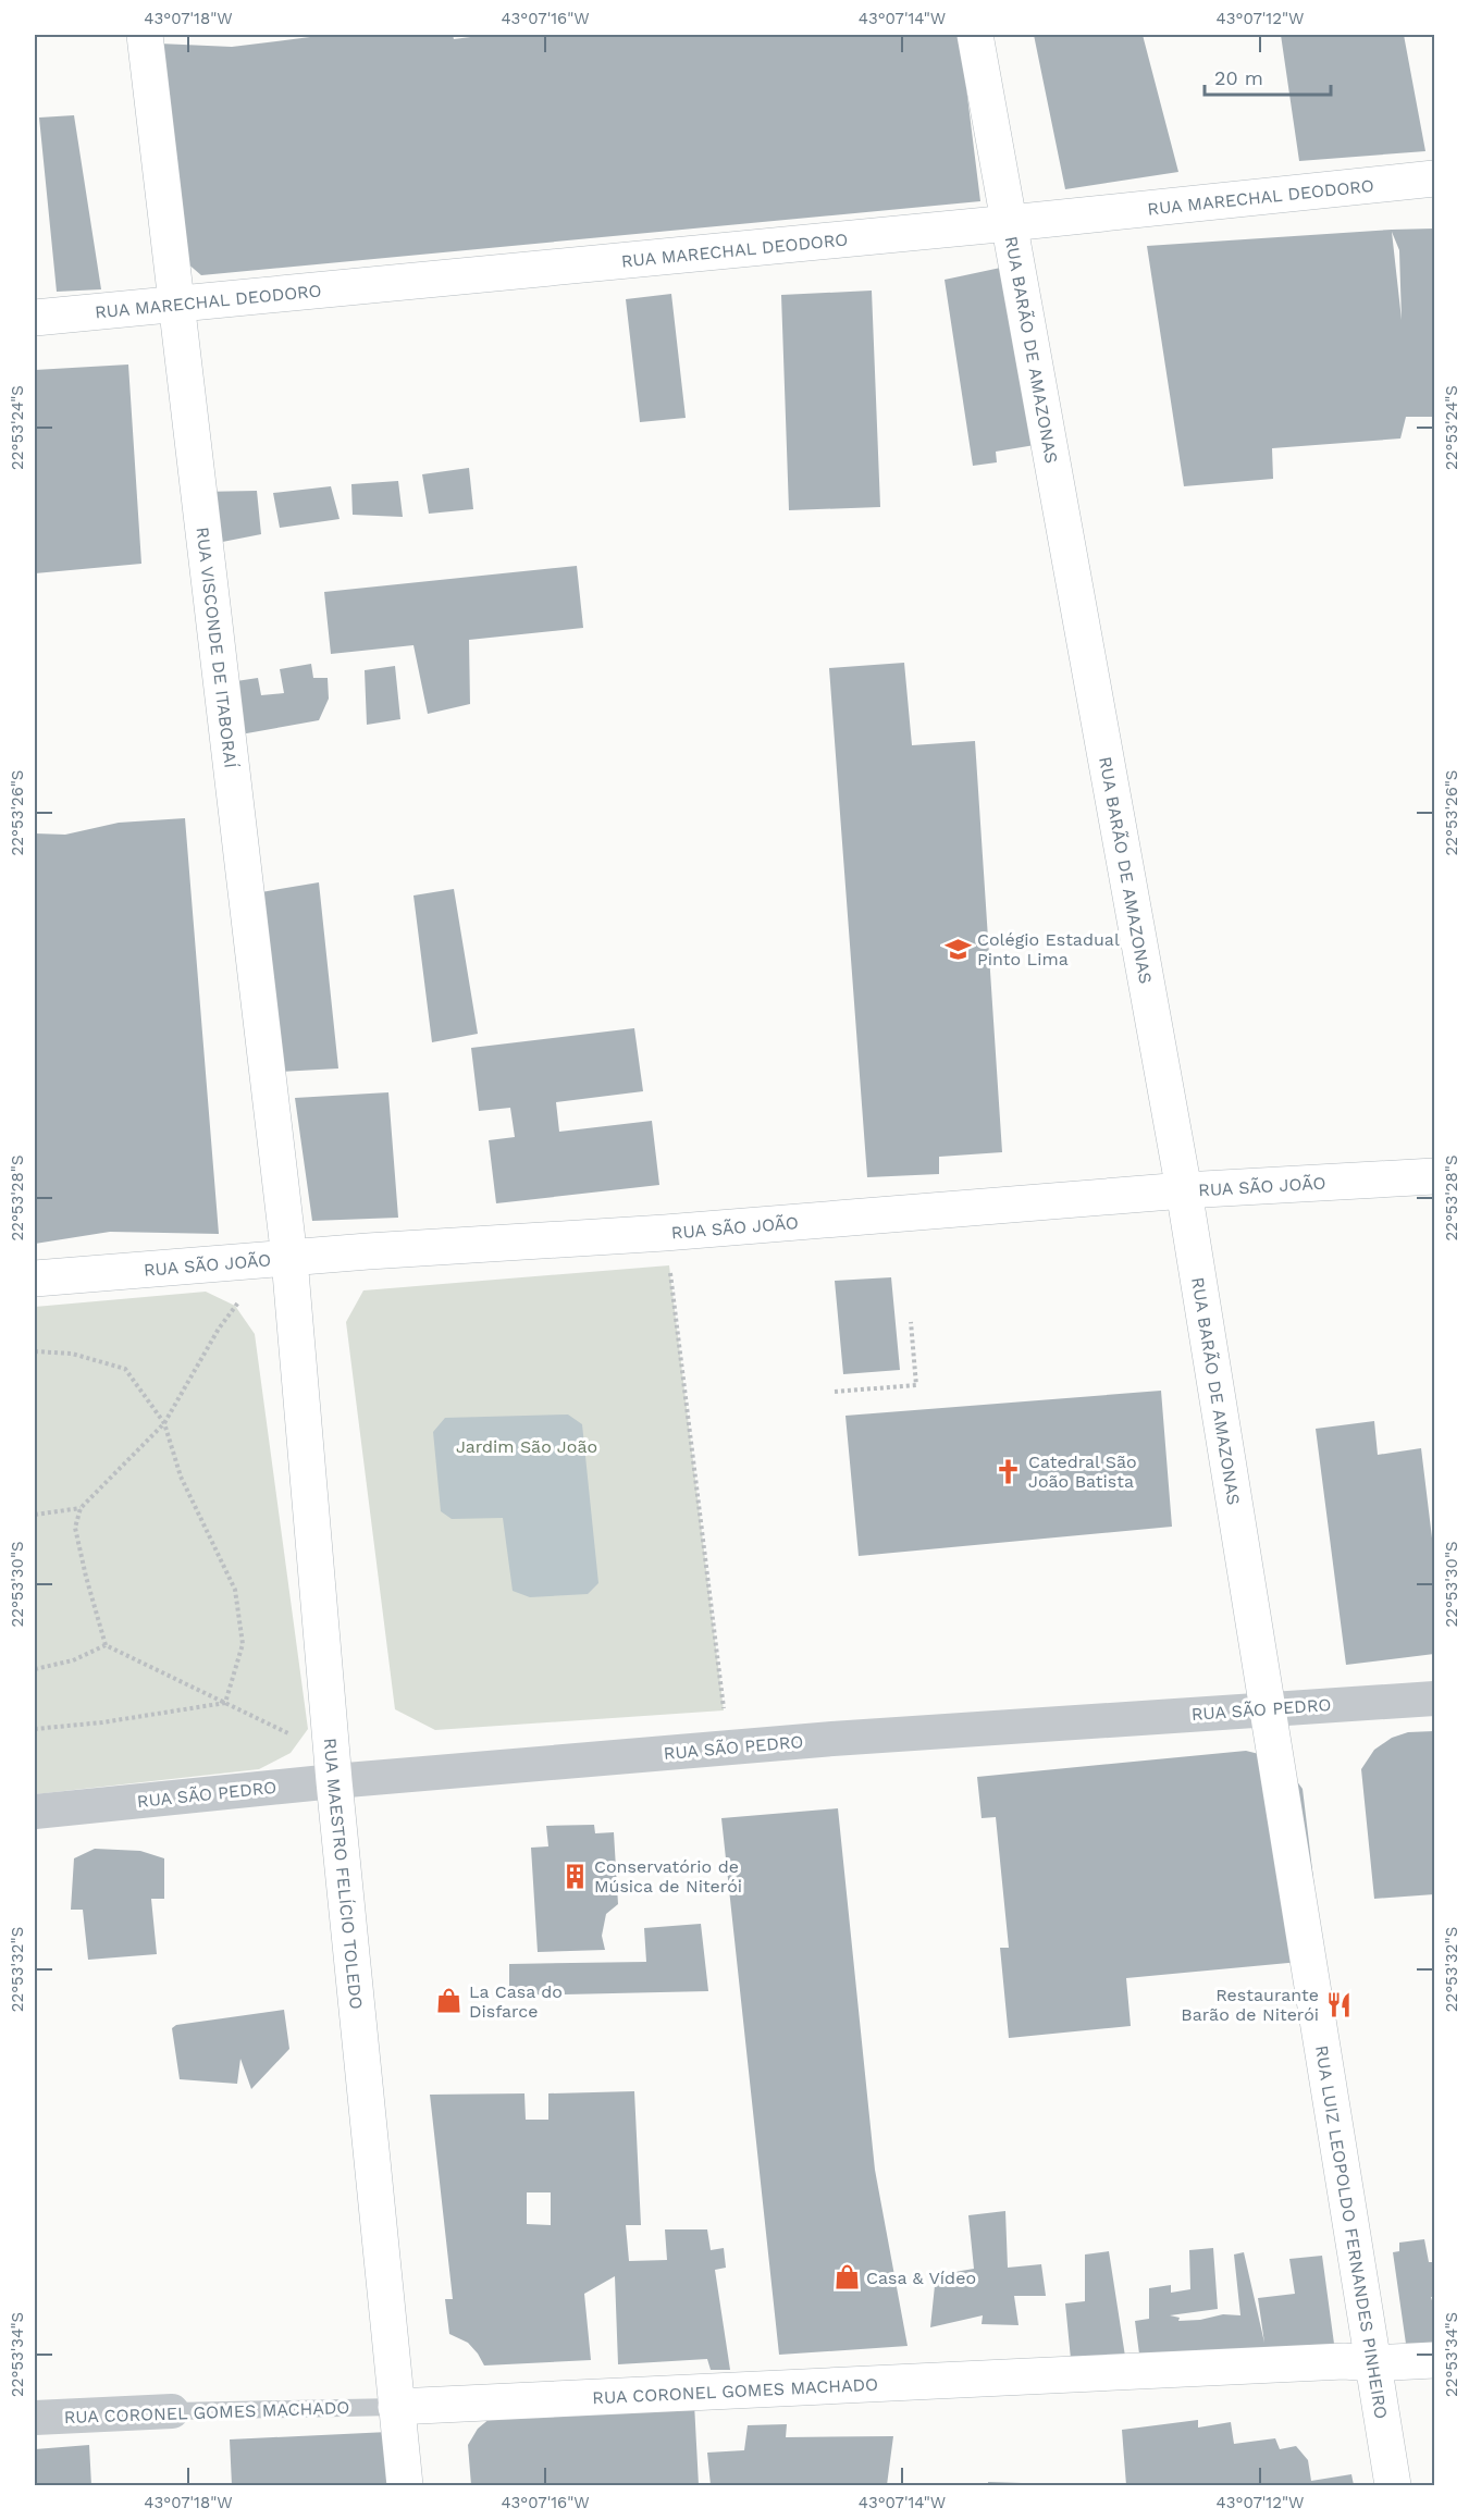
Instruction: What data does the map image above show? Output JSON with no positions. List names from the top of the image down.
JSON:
{
  "streets": {
    "street": [
      "RUA MARECHAL DEODORO",
      "RUA BARÃO DE AMAZONAS",
      "RUA VISCONDE DE ITABORAÍ",
      "RUA SÃO JOÃO",
      "RUA SÃO PEDRO",
      "RUA MAESTRO FELÍCIO TOLEDO",
      "RUA LUIZ LEOPOLDO FERNANDES PINHEIRO",
      "RUA CORONEL GOMES MACHADO"
    ]
  },
  "crossings": [
    ["RUA MARECHAL DEODORO", "RUA BARÃO DE AMAZONAS"],
    ["RUA MARECHAL DEODORO", "RUA VISCONDE DE ITABORAÍ"],
    ["RUA BARÃO DE AMAZONAS", "RUA SÃO JOÃO"],
    ["RUA BARÃO DE AMAZONAS", "RUA SÃO PEDRO"],
    ["RUA BARÃO DE AMAZONAS", "RUA LUIZ LEOPOLDO FERNANDES PINHEIRO"],
    ["RUA VISCONDE DE ITABORAÍ", "RUA SÃO JOÃO"],
    ["RUA VISCONDE DE ITABORAÍ", "RUA MAESTRO FELÍCIO TOLEDO"],
    ["RUA SÃO JOÃO", "RUA MAESTRO FELÍCIO TOLEDO"],
    ["RUA SÃO PEDRO", "RUA MAESTRO FELÍCIO TOLEDO"],
    ["RUA SÃO PEDRO", "RUA LUIZ LEOPOLDO FERNANDES PINHEIRO"],
    ["RUA MAESTRO FELÍCIO TOLEDO", "RUA CORONEL GOMES MACHADO"],
    ["RUA LUIZ LEOPOLDO FERNANDES PINHEIRO", "RUA CORONEL GOMES MACHADO"]
  ],
  "parks": ["Jardim São João"],
  "places": {
    "school or university": ["Colégio Estadual Pinto Lima"],
    "church": ["Catedral São João Batista"],
    "building": ["Conservatório de Música de Niterói"],
    "shop": ["La Casa do Disfarce", "Casa & Vídeo"],
    "restaurant": ["Restaurante Barão de Niterói"]
  },
  "scale_bar": "20 m",
  "coordinates": [
    "43°07'18\"W",
    "43°07'16\"W",
    "43°07'14\"W",
    "43°07'12\"W",
    "22°53'24\"S",
    "22°53'26\"S",
    "22°53'28\"S",
    "22°53'30\"S",
    "22°53'32\"S",
    "22°53'34\"S"
  ]
}
